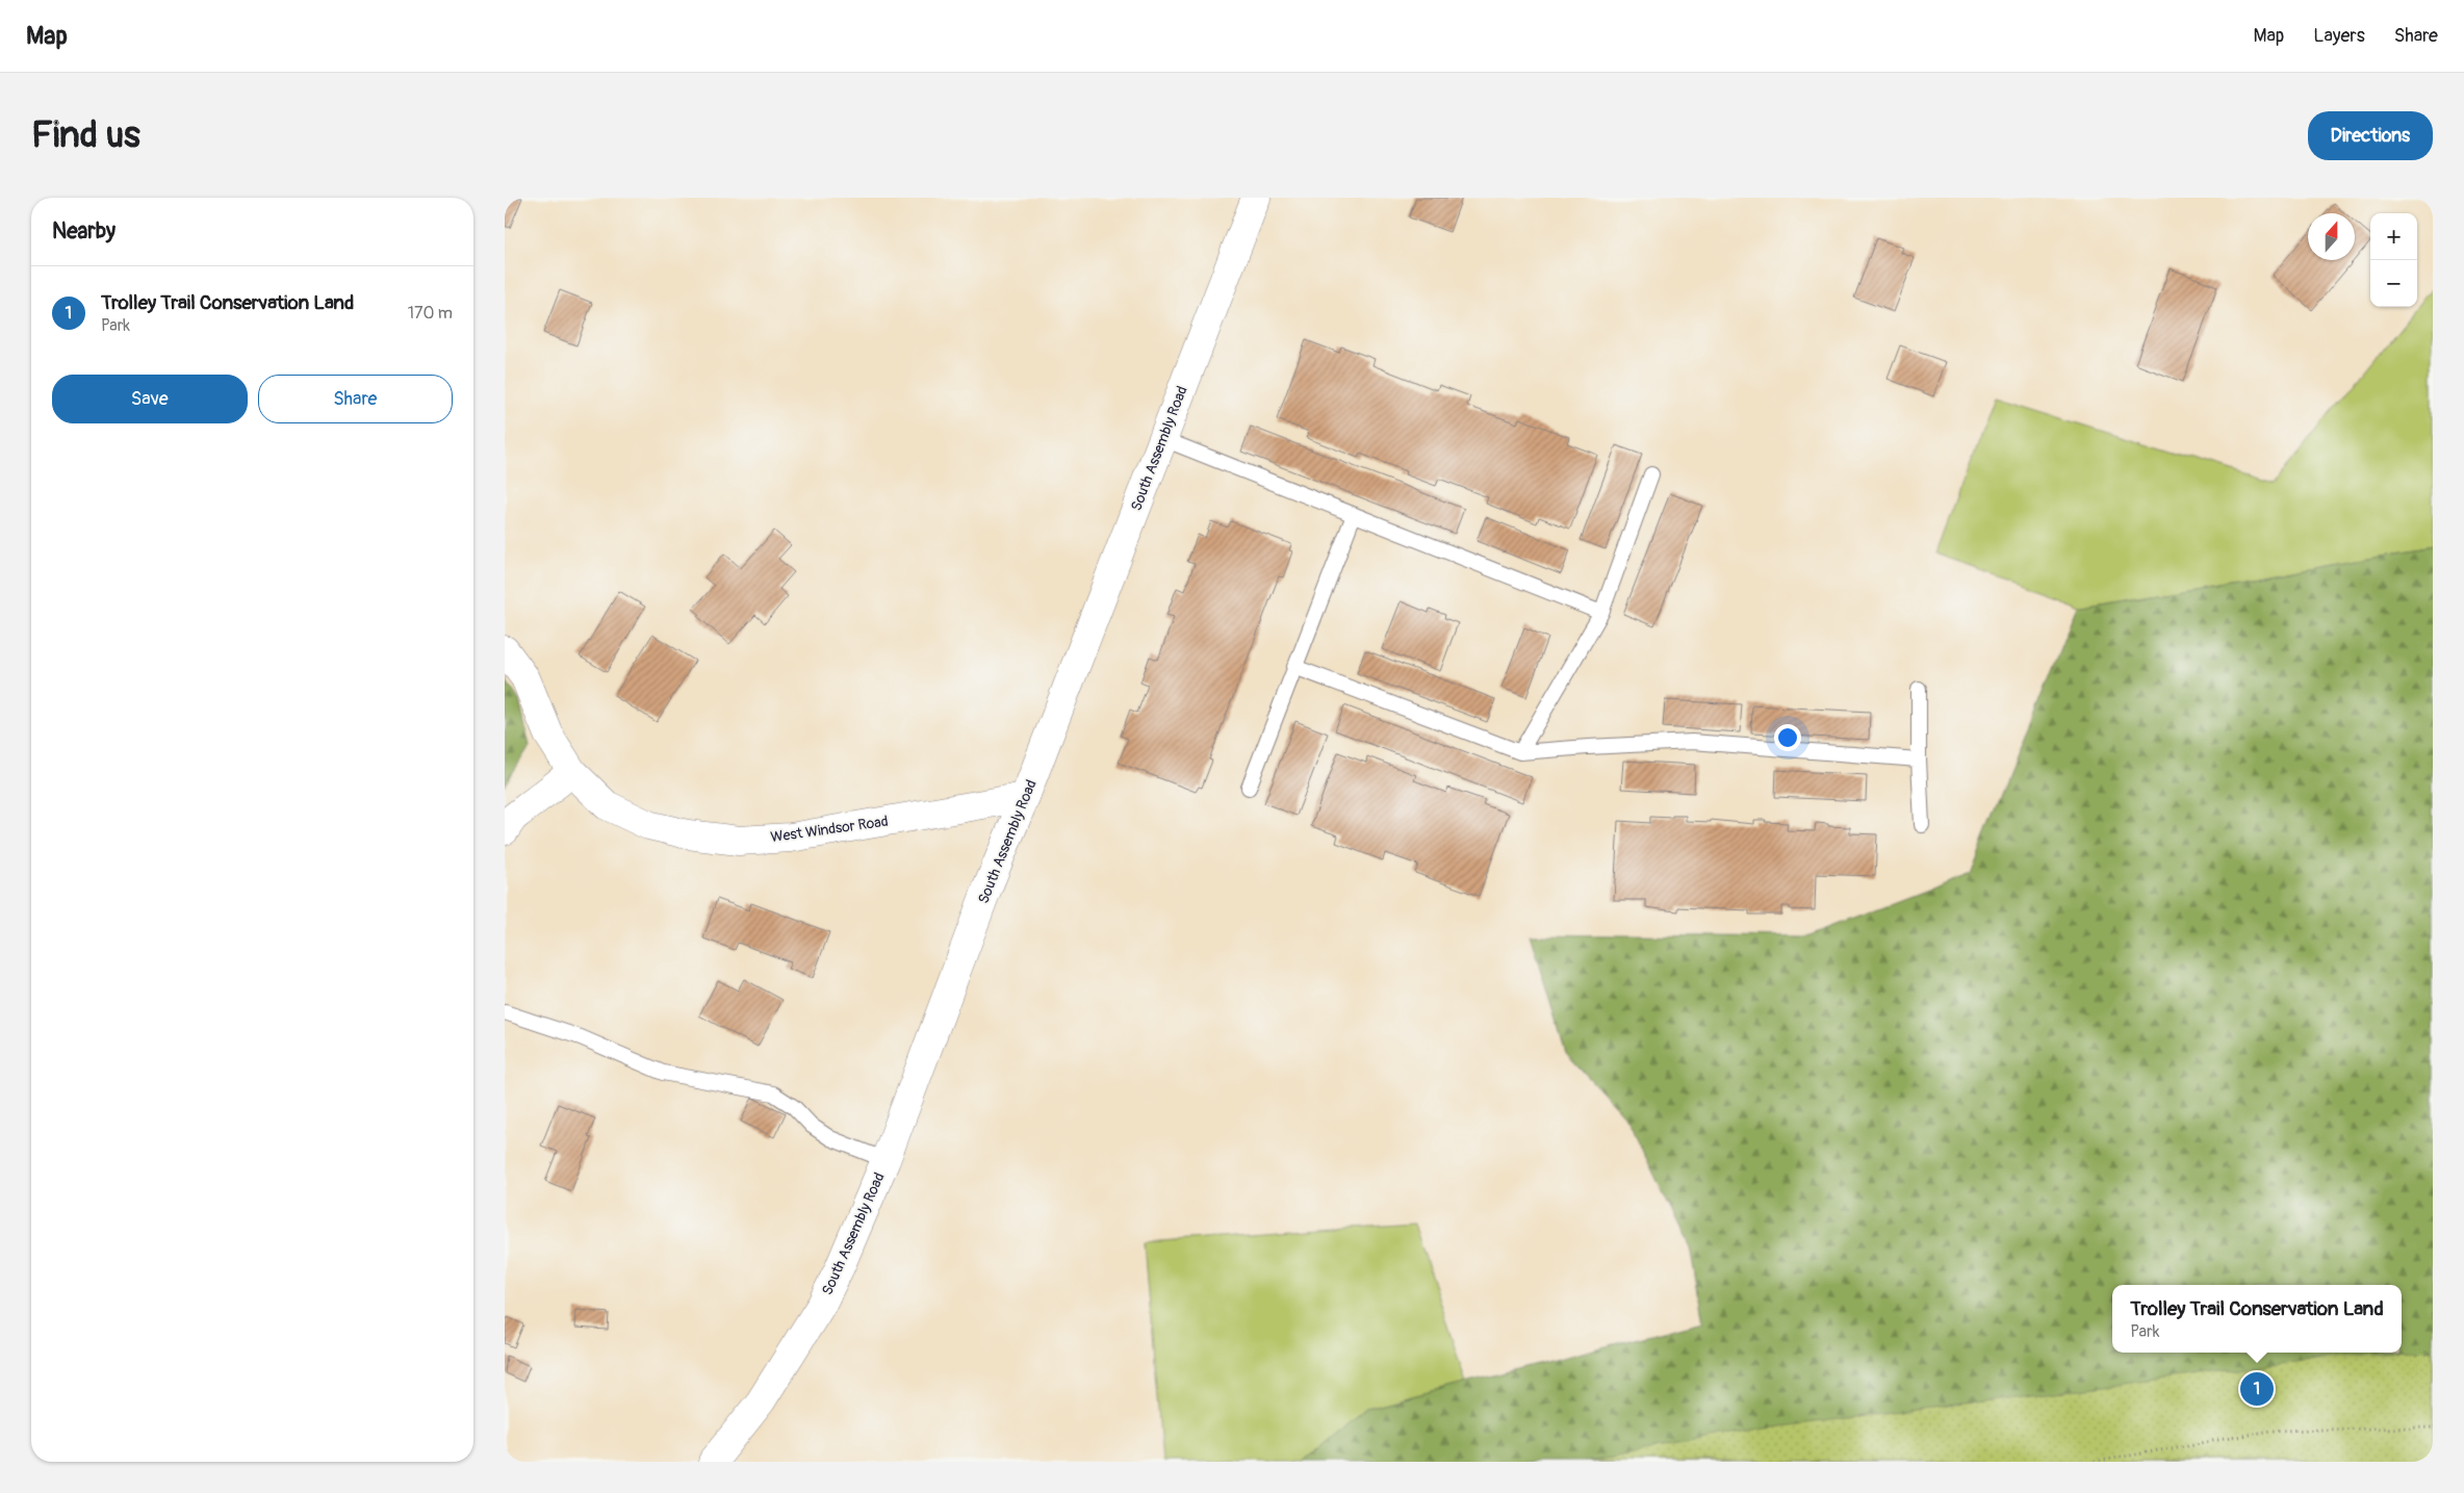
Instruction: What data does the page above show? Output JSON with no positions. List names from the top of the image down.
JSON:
{
  "streets": {
    "street": ["South Assembly Road", "West Windsor Road"]
  },
  "crossings": [
    ["South Assembly Road", "West Windsor Road"]
  ],
  "north": "top",
  "page": {
    "header": "Map",
    "nav": ["Map", "Layers", "Share"],
    "buttons": [
      "Directions",
      ["Save", "Share"]
    ],
    "title": "Find us",
    "heading": "Nearby",
    "map_buttons": ["+", "−"],
    "list": [
      {
        "mark": "1",
        "name": "Trolley Trail Conservation Land",
        "note": "Park",
        "value": "170 m"
      }
    ],
    "popup": ["Trolley Trail Conservation Land", "Park"],
    "pins": "1"
  }
}
